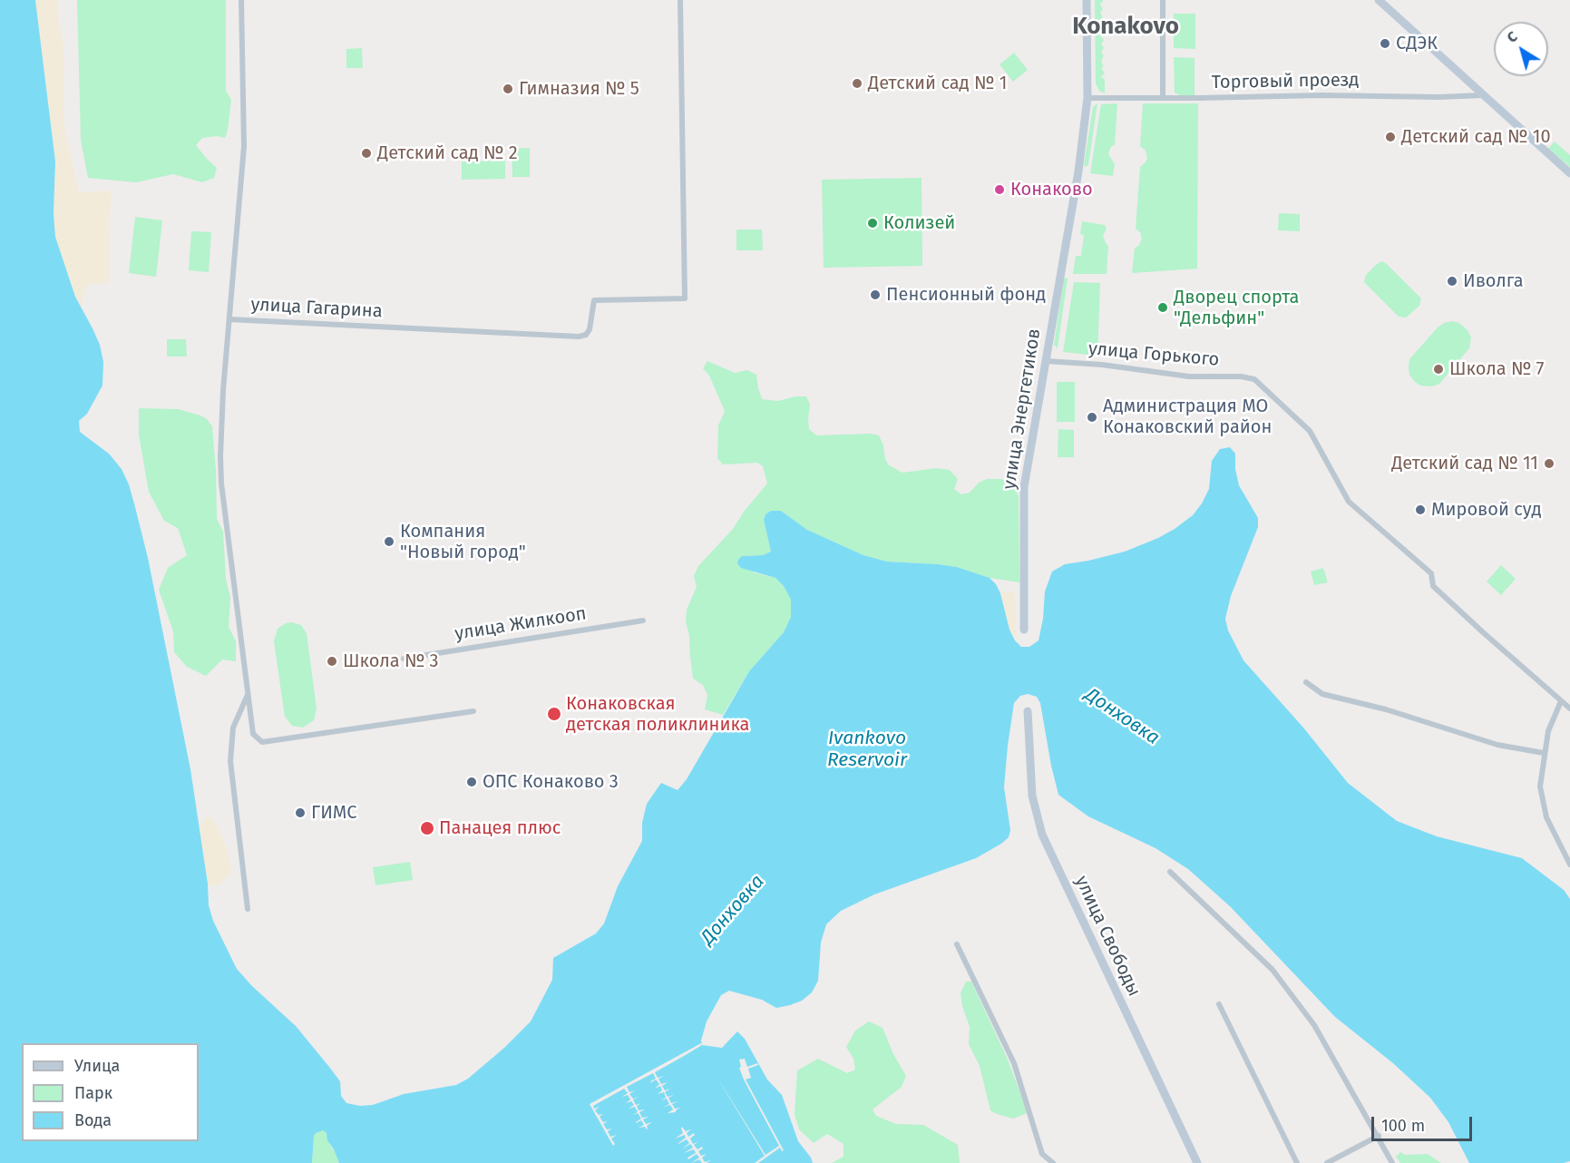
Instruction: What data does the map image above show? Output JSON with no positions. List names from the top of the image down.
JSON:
{
  "streets": {
    "main road": ["улица Энергетиков", "улица Свободы"],
    "street": [
      "Торговый проезд",
      "улица Гагарина",
      "улица Горького",
      "улица Жилкооп"
    ]
  },
  "crossings": [
    ["Торговый проезд", "улица Энергетиков"],
    ["улица Горького", "улица Энергетиков"]
  ],
  "districts": ["Konakovo"],
  "water": ["Донховка", "Ivankovo Reservoir"],
  "places": [
    "СДЭК",
    "Детский сад № 1",
    "Гимназия № 5",
    "Детский сад № 10",
    "Детский сад № 2",
    "Конаково",
    "Колизей",
    "Иволга",
    "Пенсионный фонд",
    "Дворец спорта \"Дельфин\"",
    "Школа № 7",
    "Администрация МО Конаковский район",
    "Детский сад № 11",
    "Мировой суд",
    "Компания \"Новый город\"",
    "Школа № 3",
    "Конаковская детская поликлиника",
    "ОПС Конаково 3",
    "ГИМС",
    "Панацея плюс"
  ],
  "legend": ["Улица", "Парк", "Вода"],
  "scale_bar": "100 m",
  "north": "top left"
}
